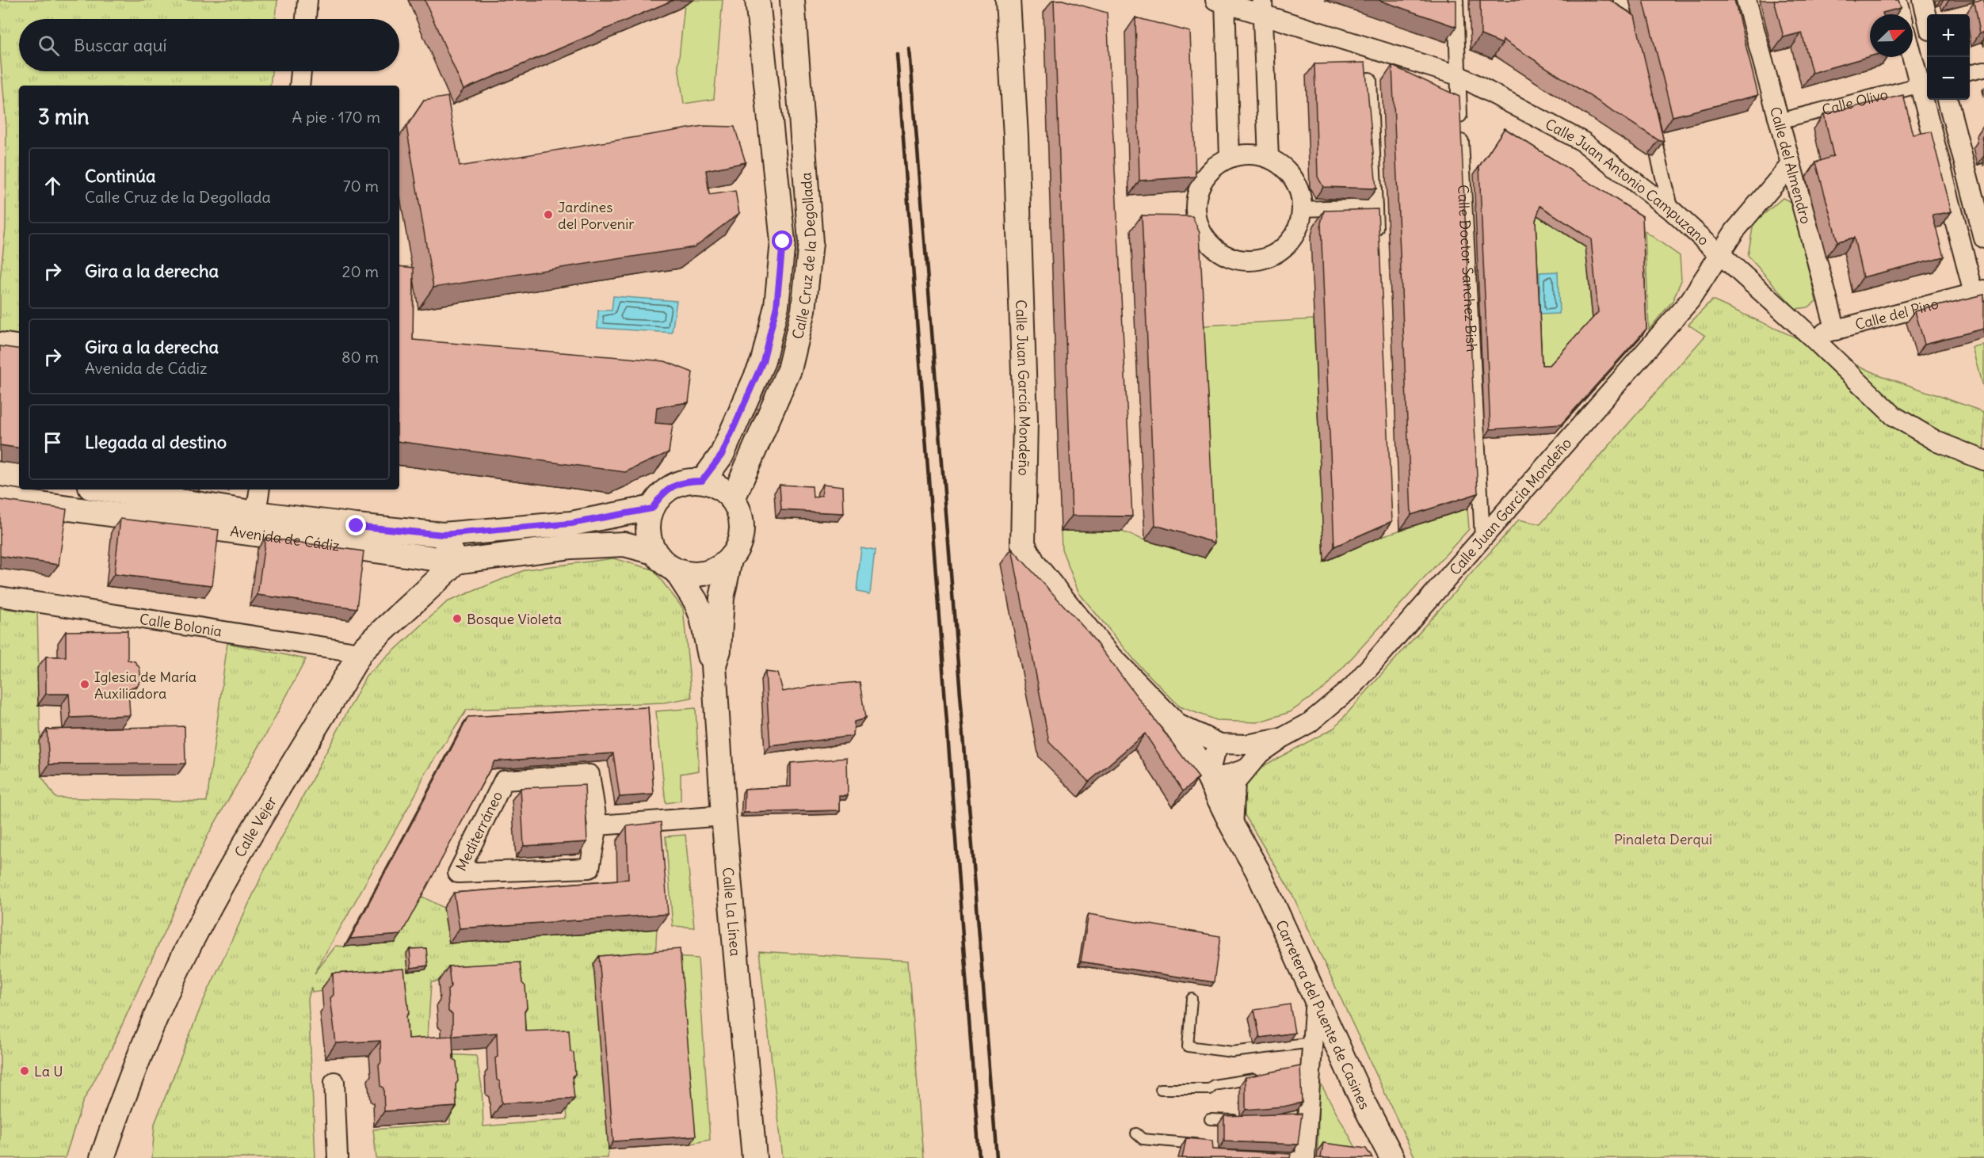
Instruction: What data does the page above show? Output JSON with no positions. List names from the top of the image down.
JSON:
{
  "streets": {
    "street": [
      "Calle Olivo",
      "Calle del Almendro",
      "Calle Juan Antonio Campuzano",
      "Calle Cruz de la Degollada",
      "Calle Doctor Sanchez Bish",
      "Calle del Pino",
      "Calle Juan García Mondeño",
      "Avenida de Cádiz",
      "Calle Bolonia",
      "Calle Vejer",
      "Mediterráneo",
      "Calle La Línea",
      "Carretera del Puente de Casines"
    ]
  },
  "crossings": [
    ["Calle Olivo", "Calle del Almendro"],
    ["Calle del Almendro", "Calle del Pino"],
    ["Calle del Almendro", "Calle Juan García Mondeño"],
    ["Calle Juan Antonio Campuzano", "Calle Doctor Sanchez Bish"],
    ["Calle Juan Antonio Campuzano", "Calle del Pino"],
    ["Calle Juan Antonio Campuzano", "Calle Juan García Mondeño"],
    ["Calle Cruz de la Degollada", "Avenida de Cádiz"],
    ["Calle Cruz de la Degollada", "Calle La Línea"],
    ["Calle Doctor Sanchez Bish", "Calle Juan García Mondeño"],
    ["Calle Juan García Mondeño", "Carretera del Puente de Casines"],
    ["Avenida de Cádiz", "Calle Vejer"],
    ["Avenida de Cádiz", "Calle La Línea"],
    ["Calle Bolonia", "Calle Vejer"]
  ],
  "parks": ["Pinaleta Derqui"],
  "places": [
    "Jardínes del Porvenir",
    "Bosque Violeta",
    "Iglesia de María Auxiliadora",
    "La U"
  ],
  "north": "top right",
  "page": {
    "map_buttons": ["+", "−"],
    "search": "Buscar aquí",
    "heading": ["3 min", "A pie · 170 m"],
    "list": [
      ["Continúa", "Calle Cruz de la Degollada", "70 m"],
      ["Gira a la derecha", "20 m"],
      ["Gira a la derecha", "Avenida de Cádiz", "80 m"],
      "Llegada al destino"
    ]
  }
}
